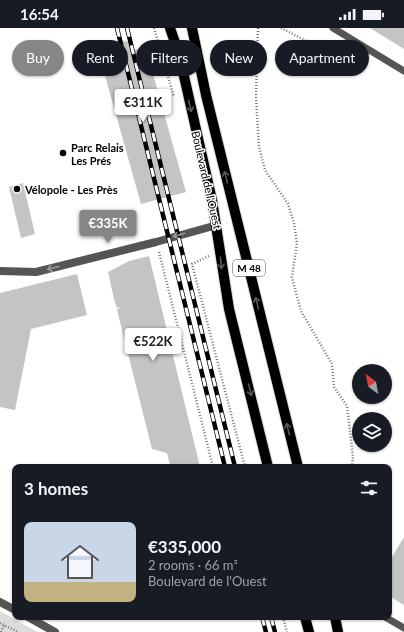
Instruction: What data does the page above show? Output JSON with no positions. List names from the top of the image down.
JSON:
{
  "streets": {
    "main road": ["Boulevard de l'Ouest", "M 48"]
  },
  "places": ["Parc Relais Les Prés", "Vélopole - Les Près"],
  "north": "top left",
  "page": {
    "status": "16:54",
    "chip": [
      "Buy",
      "Rent",
      "Filters",
      "New",
      "Apartment"
    ],
    "price": ["€311K", "€335K", "€522K"],
    "heading": "3 homes",
    "list": [
      {
        "name": "€335,000",
        "note": "2 rooms · 66 m² · Boulevard de l'Ouest"
      }
    ]
  }
}
